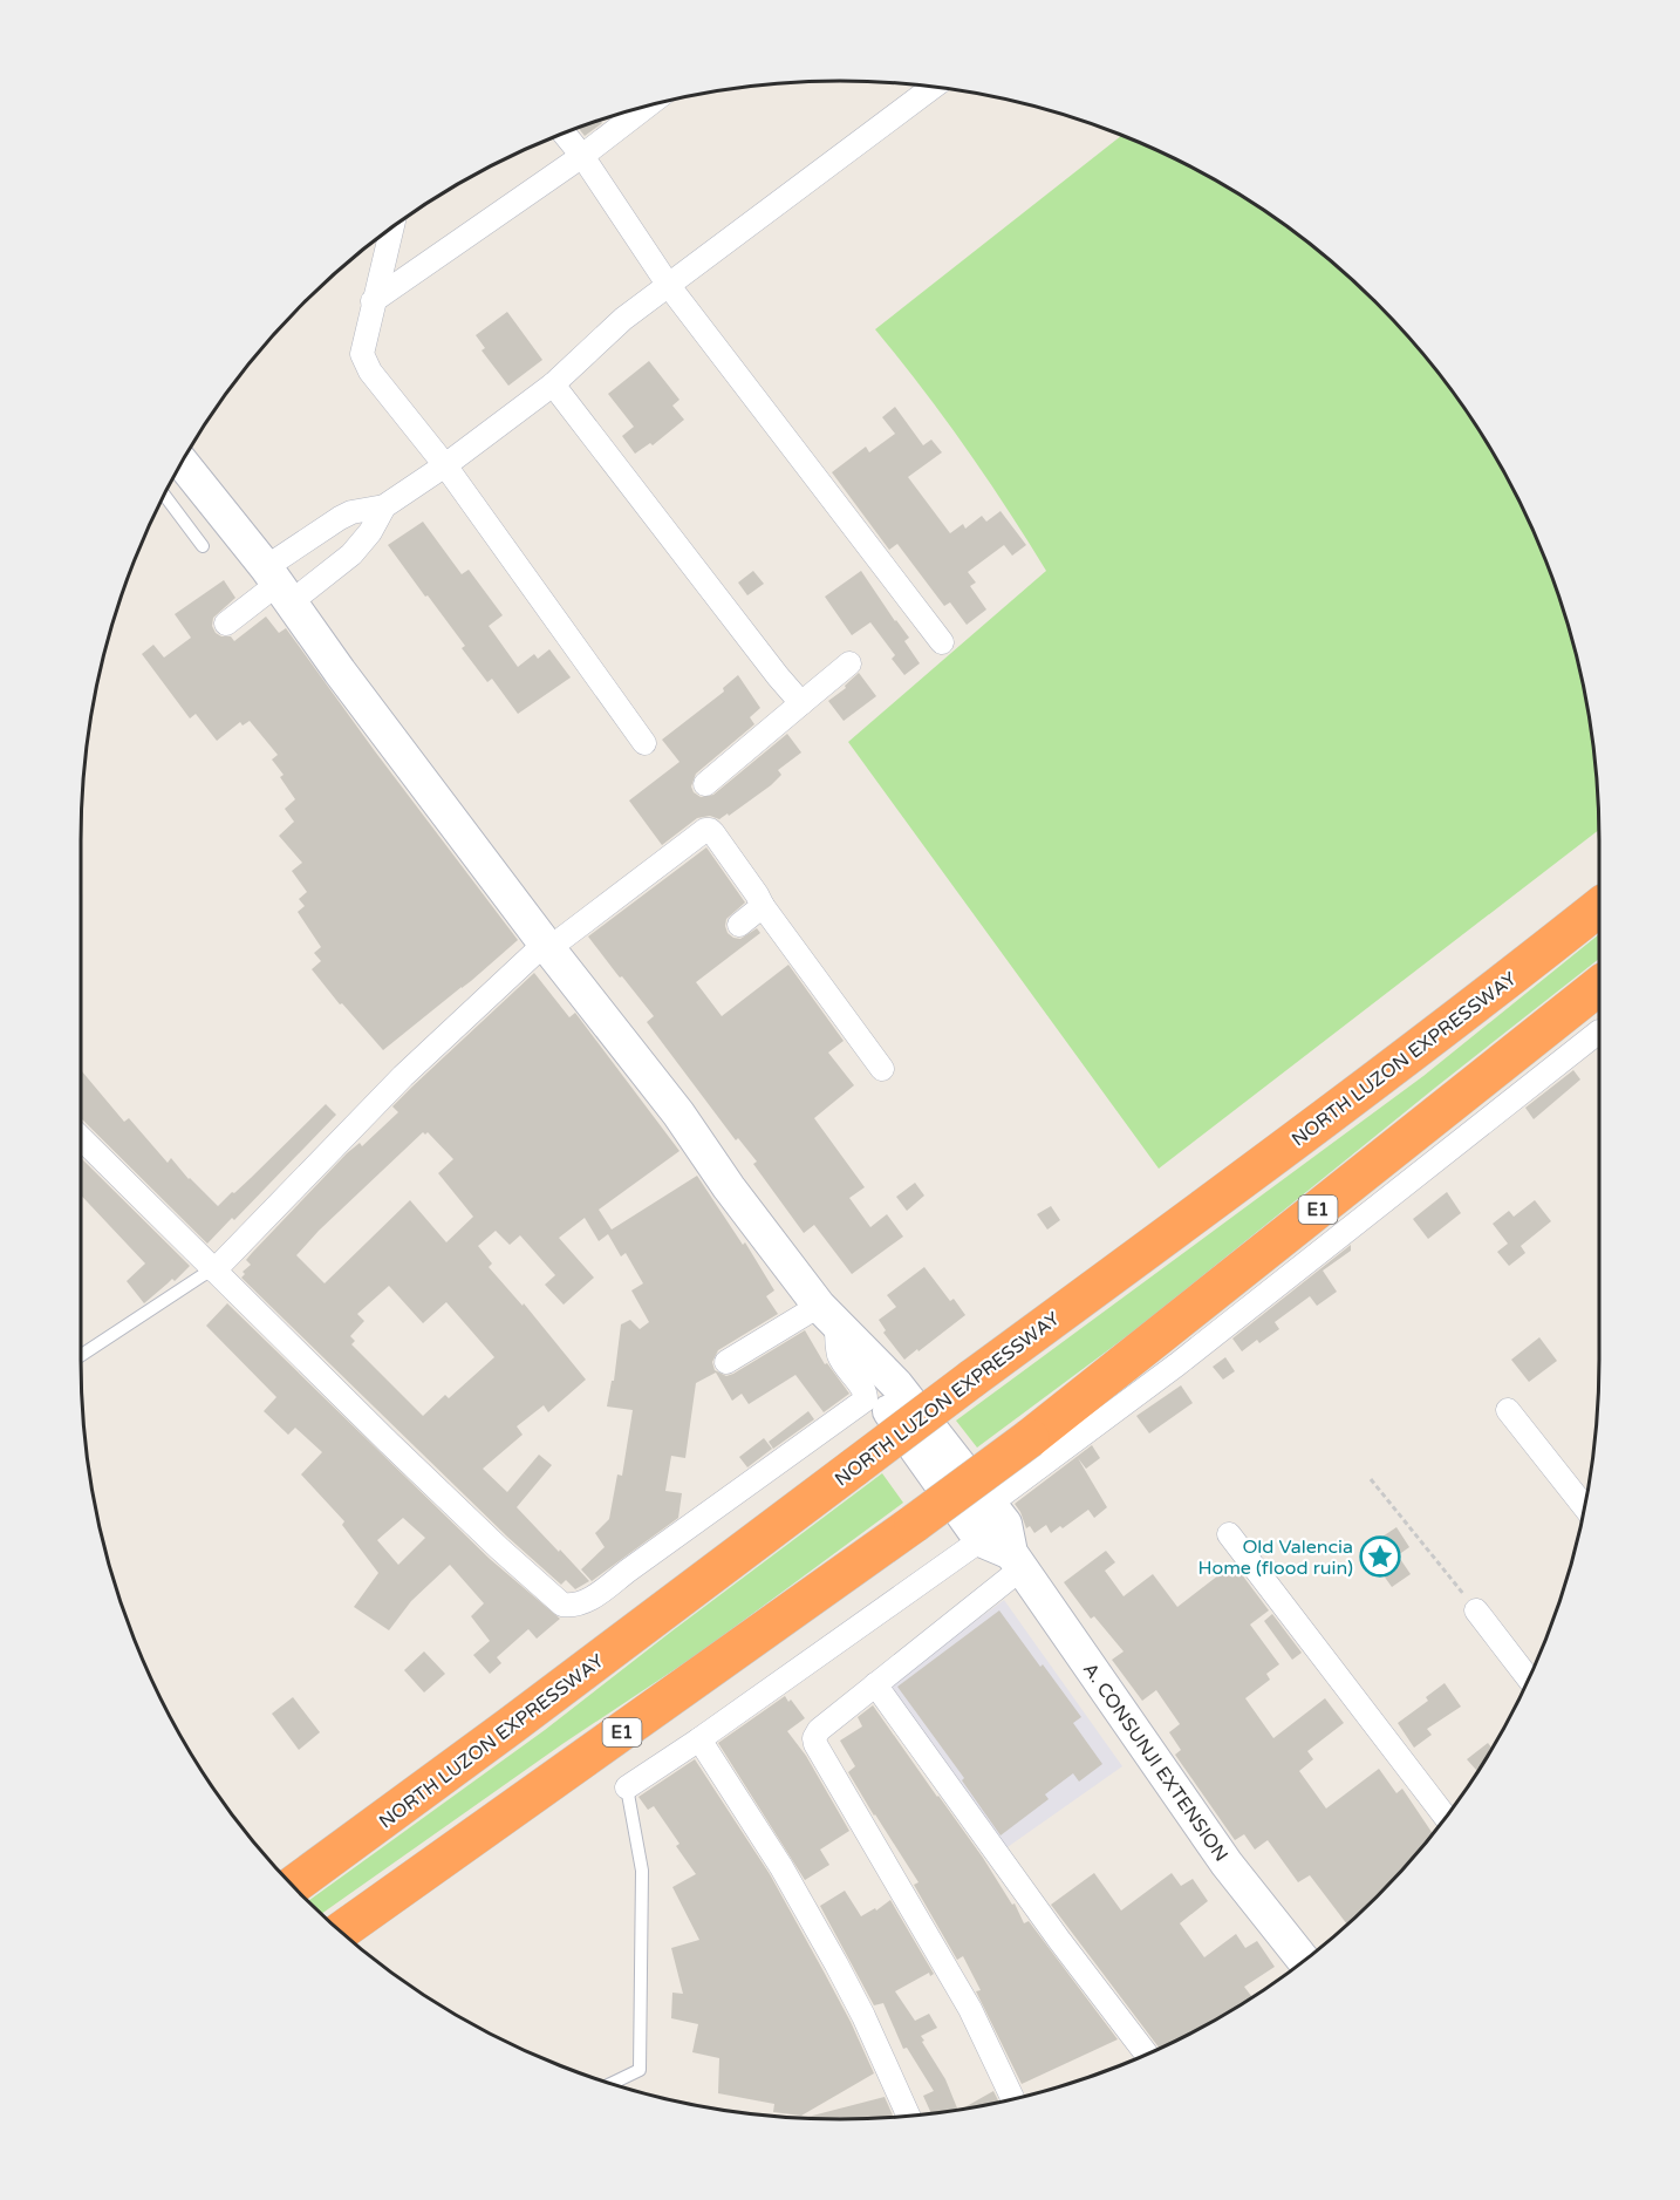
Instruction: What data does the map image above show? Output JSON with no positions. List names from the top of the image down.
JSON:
{
  "streets": {
    "highway": ["NORTH LUZON EXPRESSWAY", "E1"],
    "main road": ["A. CONSUNJI EXTENSION"]
  },
  "places": {
    "place": ["Old Valencia Home (flood ruin)"]
  }
}
